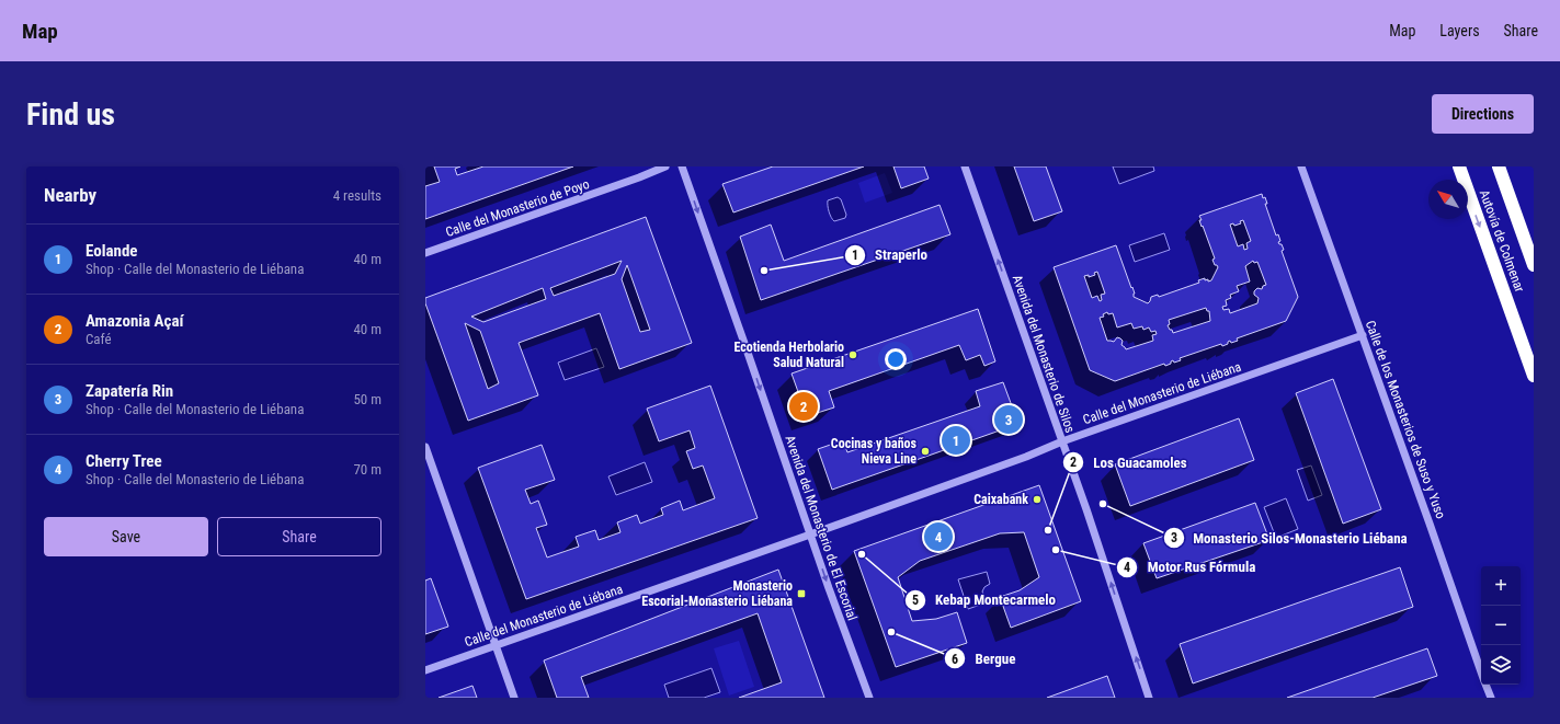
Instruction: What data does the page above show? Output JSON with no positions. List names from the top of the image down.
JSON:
{
  "streets": {
    "highway": ["Autovía de Colmenar"],
    "street": [
      "Calle del Monasterio de Poyo",
      "Avenida del Monasterio de Silos",
      "Calle del Monasterio de Liébana",
      "Calle de los Monasterios de Suso y Yuso",
      "Avenida del Monasterio de El Escorial"
    ]
  },
  "crossings": [
    ["Avenida del Monasterio de Silos", "Calle del Monasterio de Liébana"],
    ["Calle del Monasterio de Liébana", "Calle de los Monasterios de Suso y Yuso"],
    ["Calle del Monasterio de Liébana", "Avenida del Monasterio de El Escorial"]
  ],
  "one_way": ["Avenida del Monasterio de Silos", "Avenida del Monasterio de El Escorial"],
  "places": {
    "other": [
      "Straperlo",
      "Ecotienda Herbolario Salud Natural",
      "Cocinas y baños Nieva Line",
      "Caixabank",
      "Monasterio Silos-Monasterio Liébana",
      "Los Guacamoles",
      "Motor Rus Fórmula",
      "Kebap Montecarmelo",
      "Bergue"
    ],
    "transit": ["Monasterio Escorial-Monasterio Liébana"]
  },
  "north": "top left",
  "page": {
    "header": "Map",
    "nav": ["Map", "Layers", "Share"],
    "buttons": [
      "Directions",
      ["Save", "Share"]
    ],
    "title": "Find us",
    "heading": ["Nearby", "4 results"],
    "list": [
      {
        "mark": "1",
        "name": "Eolande",
        "note": "Shop · Calle del Monasterio de Liébana",
        "value": "40 m"
      },
      {
        "mark": "2",
        "name": "Amazonia Açaí",
        "note": "Café",
        "value": "40 m"
      },
      {
        "mark": "3",
        "name": "Zapatería Rin",
        "note": "Shop · Calle del Monasterio de Liébana",
        "value": "50 m"
      },
      {
        "mark": "4",
        "name": "Cherry Tree",
        "note": "Shop · Calle del Monasterio de Liébana",
        "value": "70 m"
      }
    ],
    "pins": [
      "2",
      "3",
      "1",
      "4"
    ],
    "map_buttons": ["+", "−"]
  }
}
